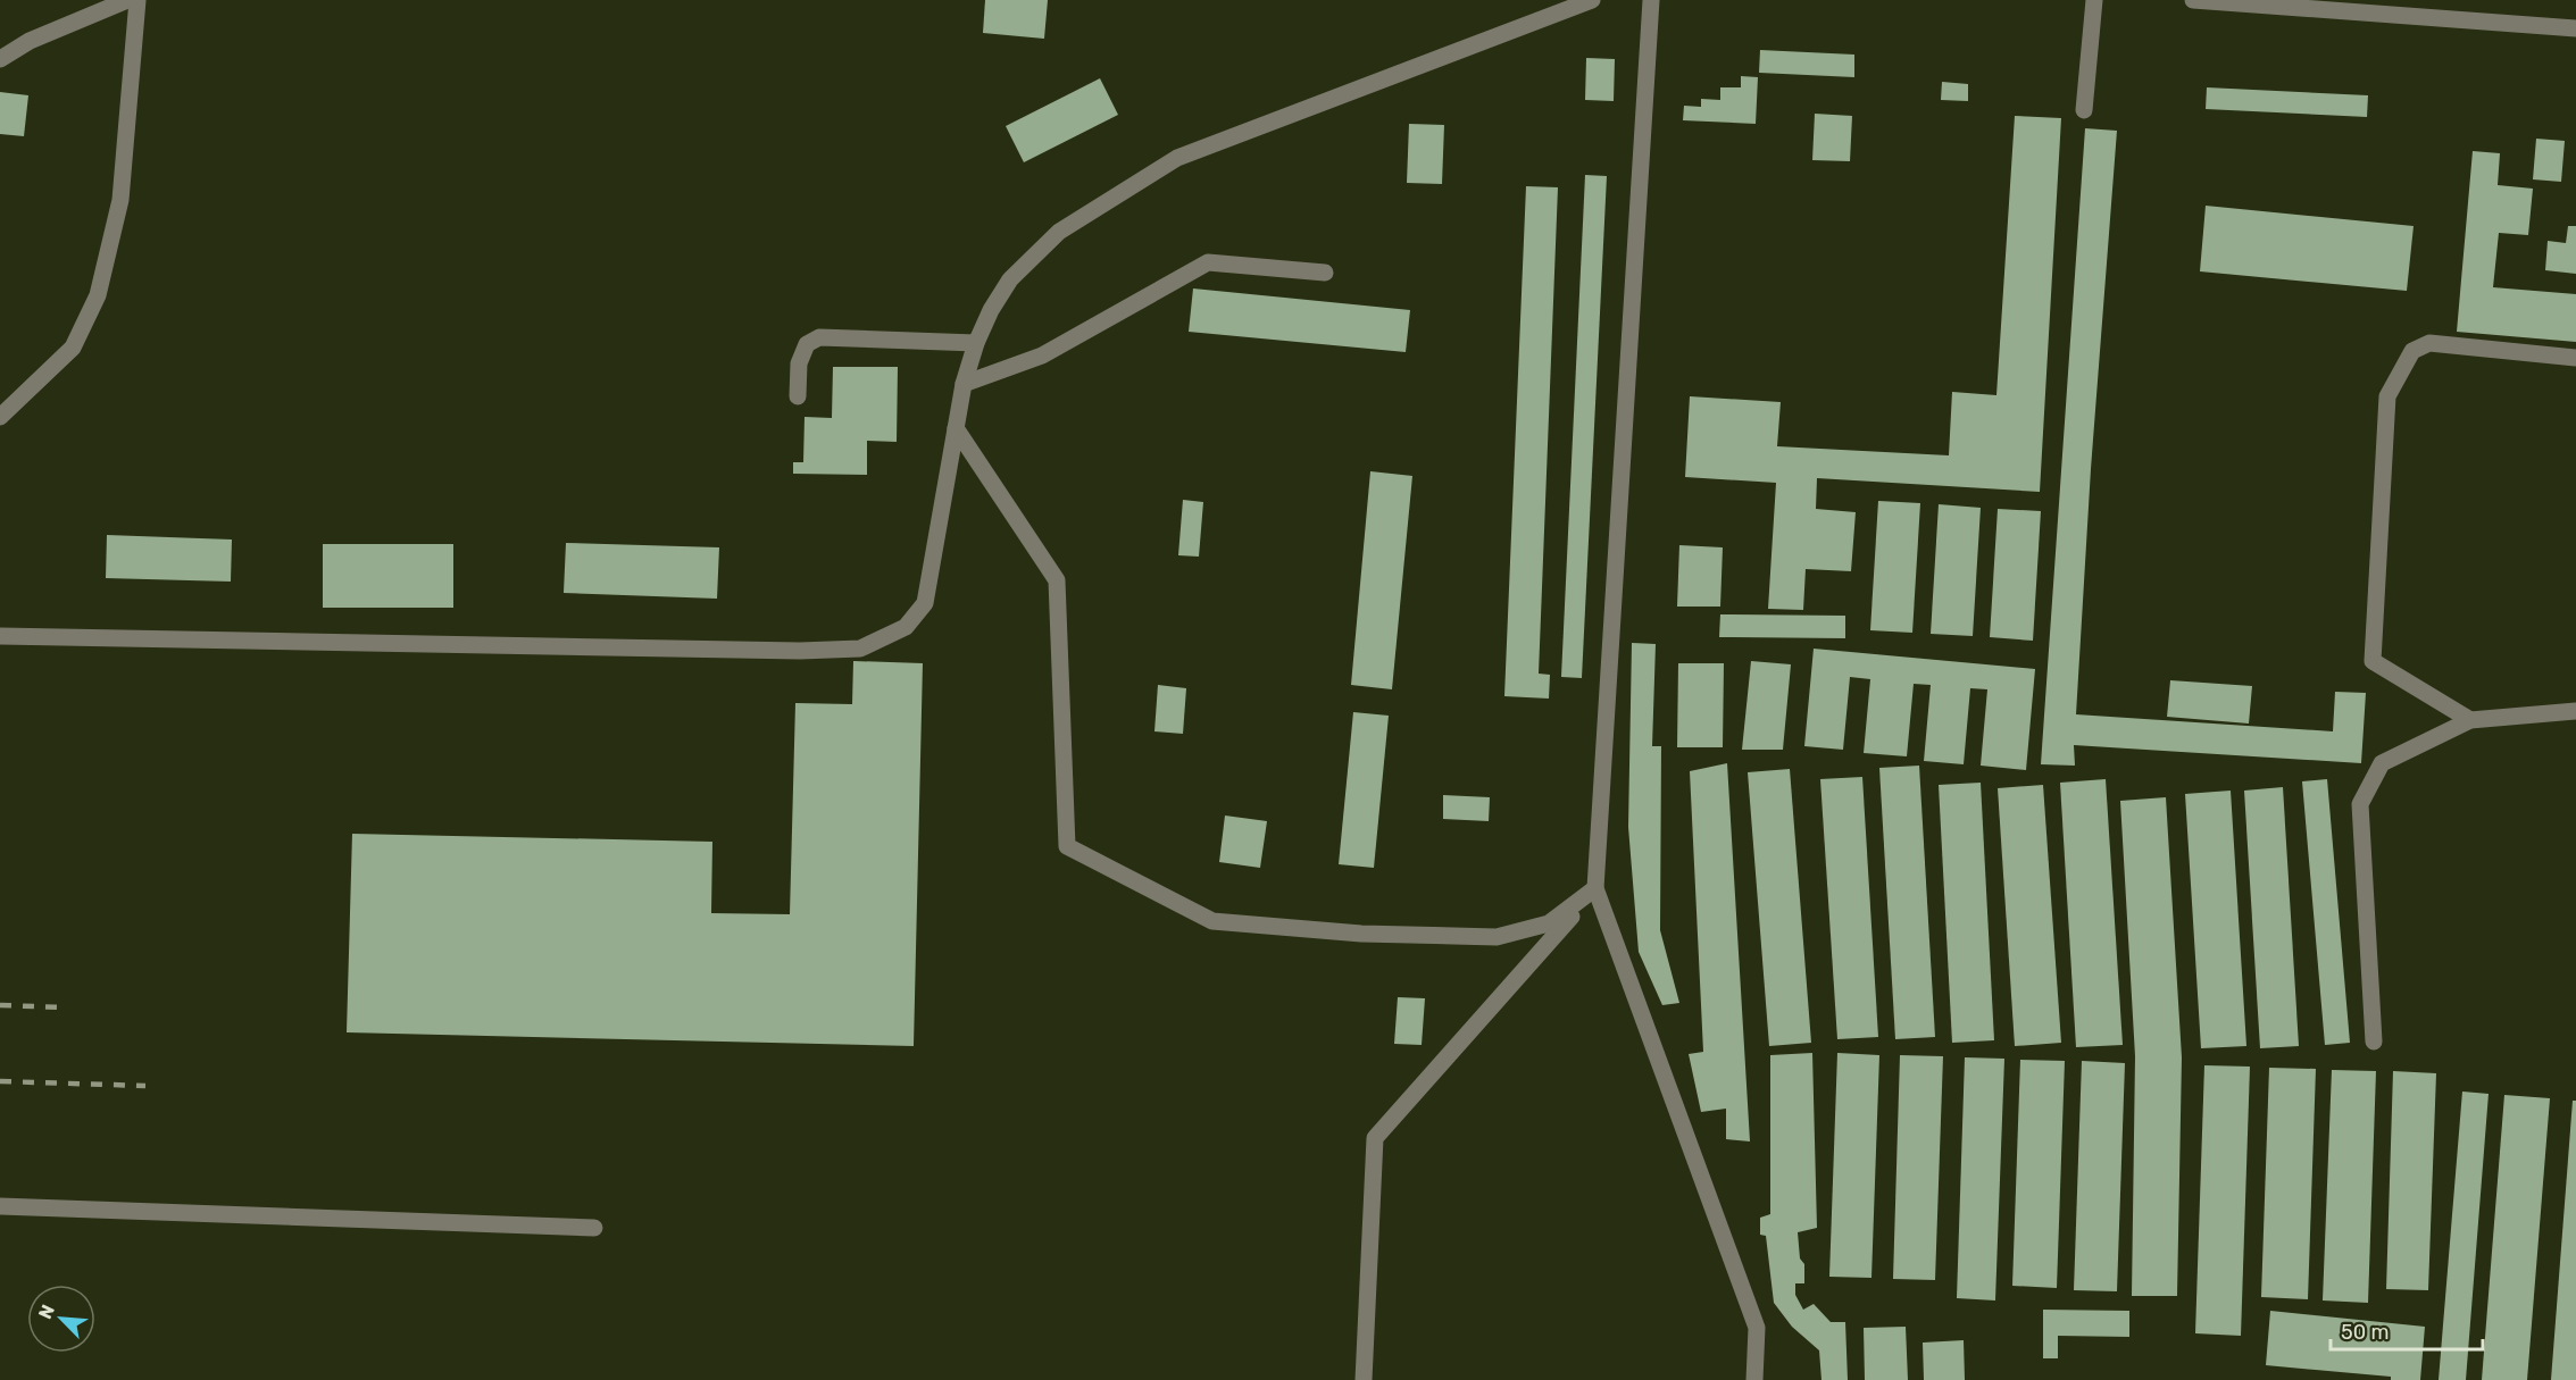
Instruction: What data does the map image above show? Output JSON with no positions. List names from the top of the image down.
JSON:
{
  "scale_bar": "50 m",
  "north": "top left"
}
